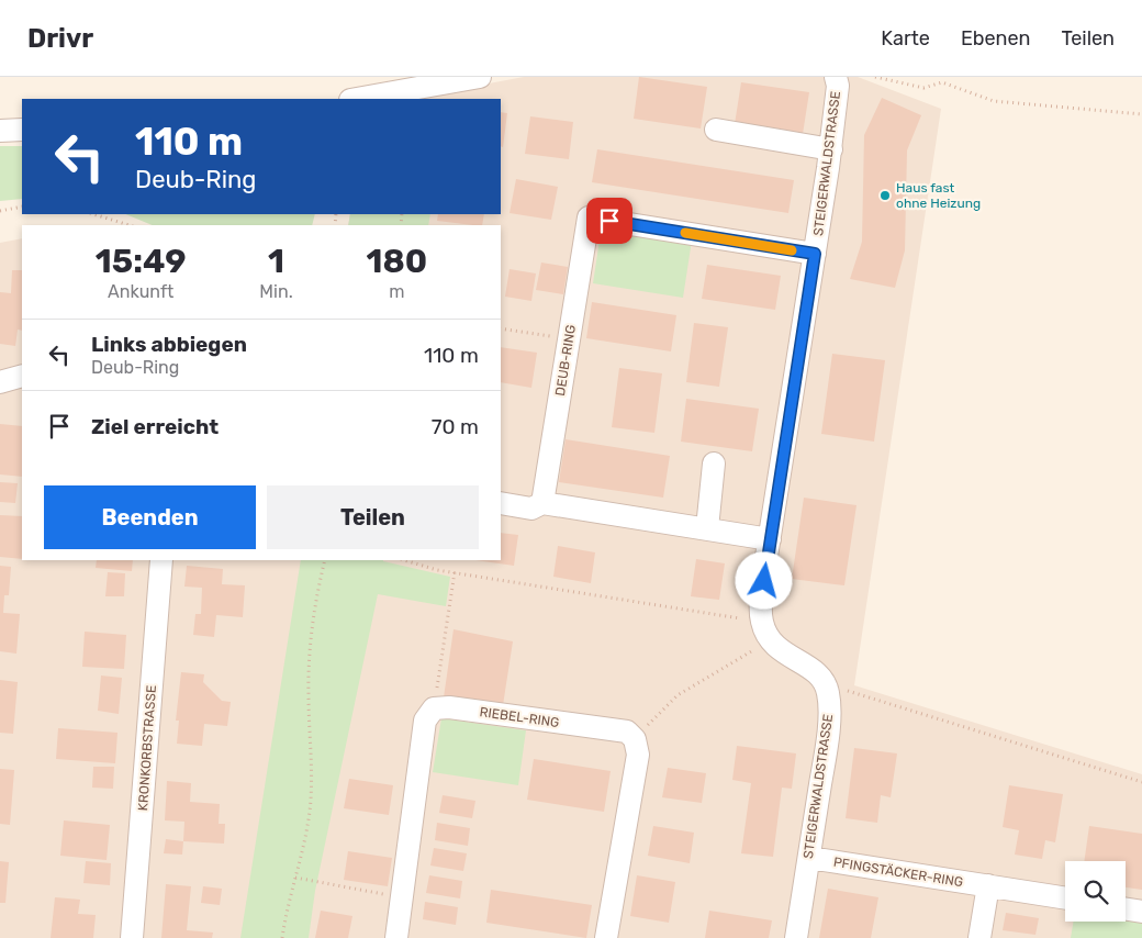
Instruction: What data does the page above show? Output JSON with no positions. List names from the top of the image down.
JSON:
{
  "streets": {
    "street": [
      "STEIGERWALDSTRASSE",
      "DEUB-RING",
      "RIEBEL-RING",
      "KRONKORBSTRASSE",
      "PFINGSTÄCKER-RING"
    ]
  },
  "crossings": [
    ["STEIGERWALDSTRASSE", "DEUB-RING"],
    ["STEIGERWALDSTRASSE", "PFINGSTÄCKER-RING"]
  ],
  "places": ["Haus fast ohne Heizung"],
  "page": {
    "header": "Drivr",
    "nav": ["Karte", "Ebenen", "Teilen"],
    "turn": ["110 m", "Deub-Ring"],
    "eta": [
      "15:49",
      "Ankunft",
      "1",
      "Min.",
      "180",
      "m"
    ],
    "list": [
      {
        "name": "Links abbiegen",
        "note": "Deub-Ring",
        "value": "110 m"
      },
      {
        "name": "Ziel erreicht",
        "value": "70 m"
      }
    ],
    "buttons": ["Beenden", "Teilen"]
  }
}
